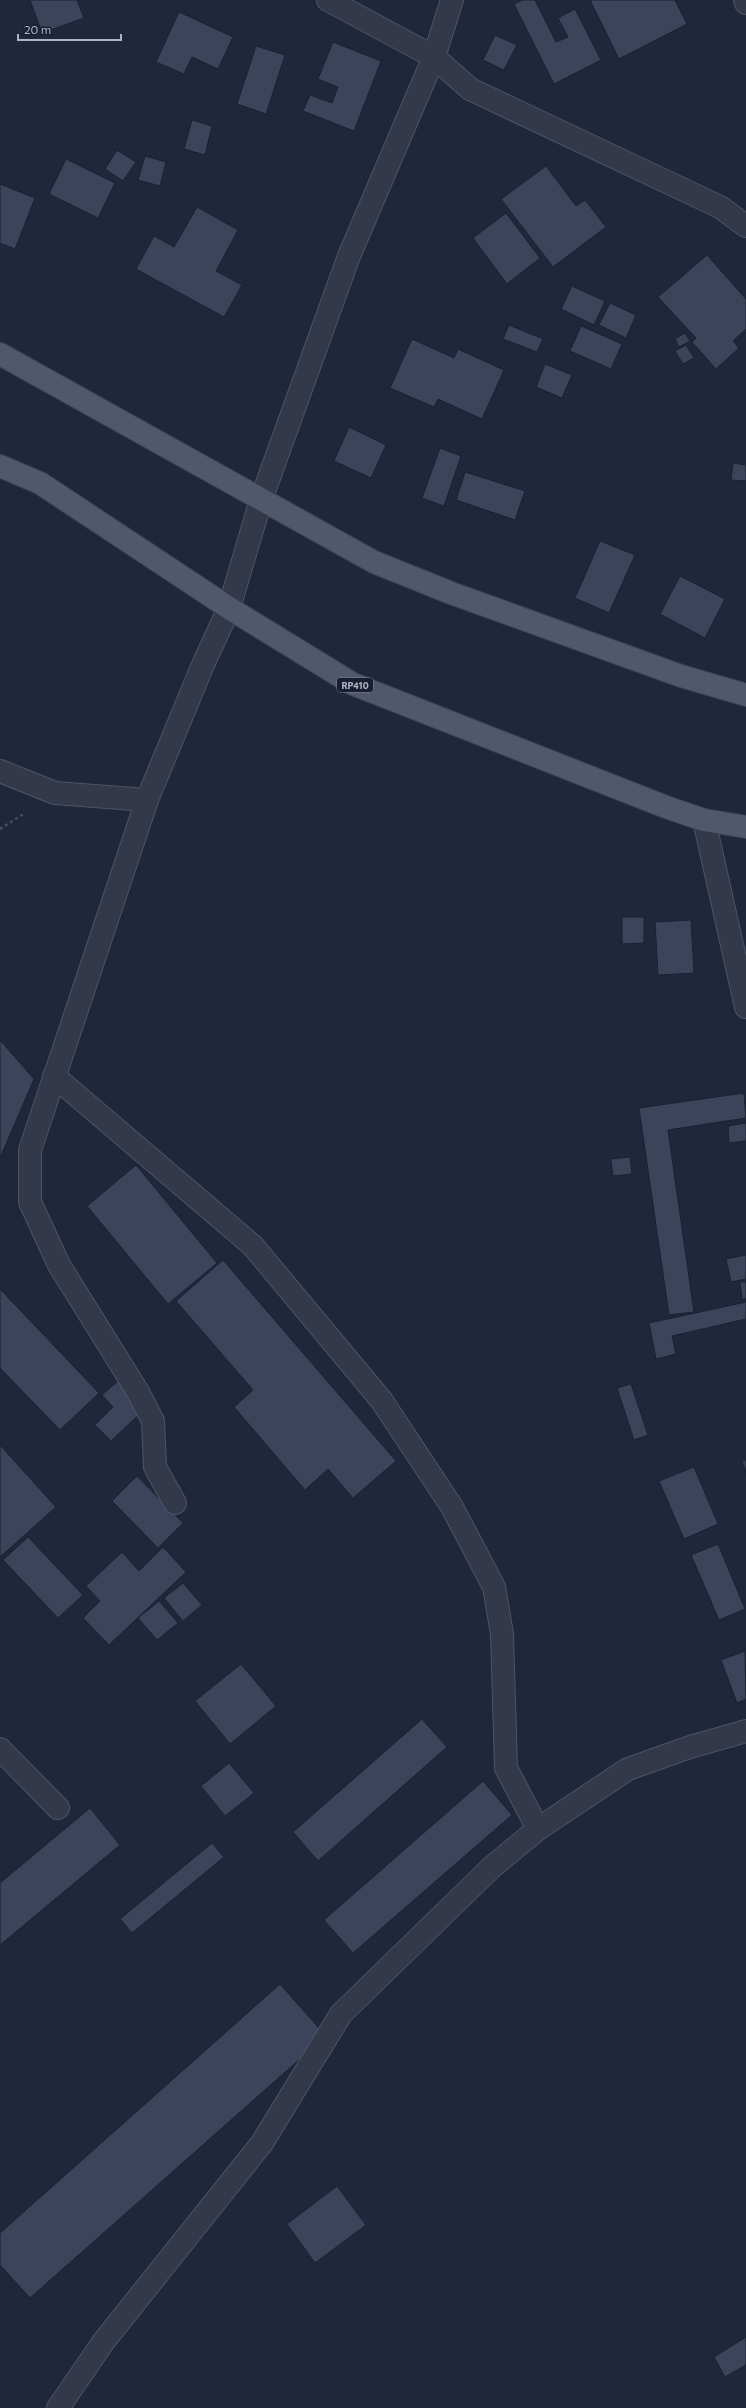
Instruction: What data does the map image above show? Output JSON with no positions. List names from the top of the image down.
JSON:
{
  "streets": {
    "main road": ["RP410"]
  },
  "scale_bar": "20 m"
}
